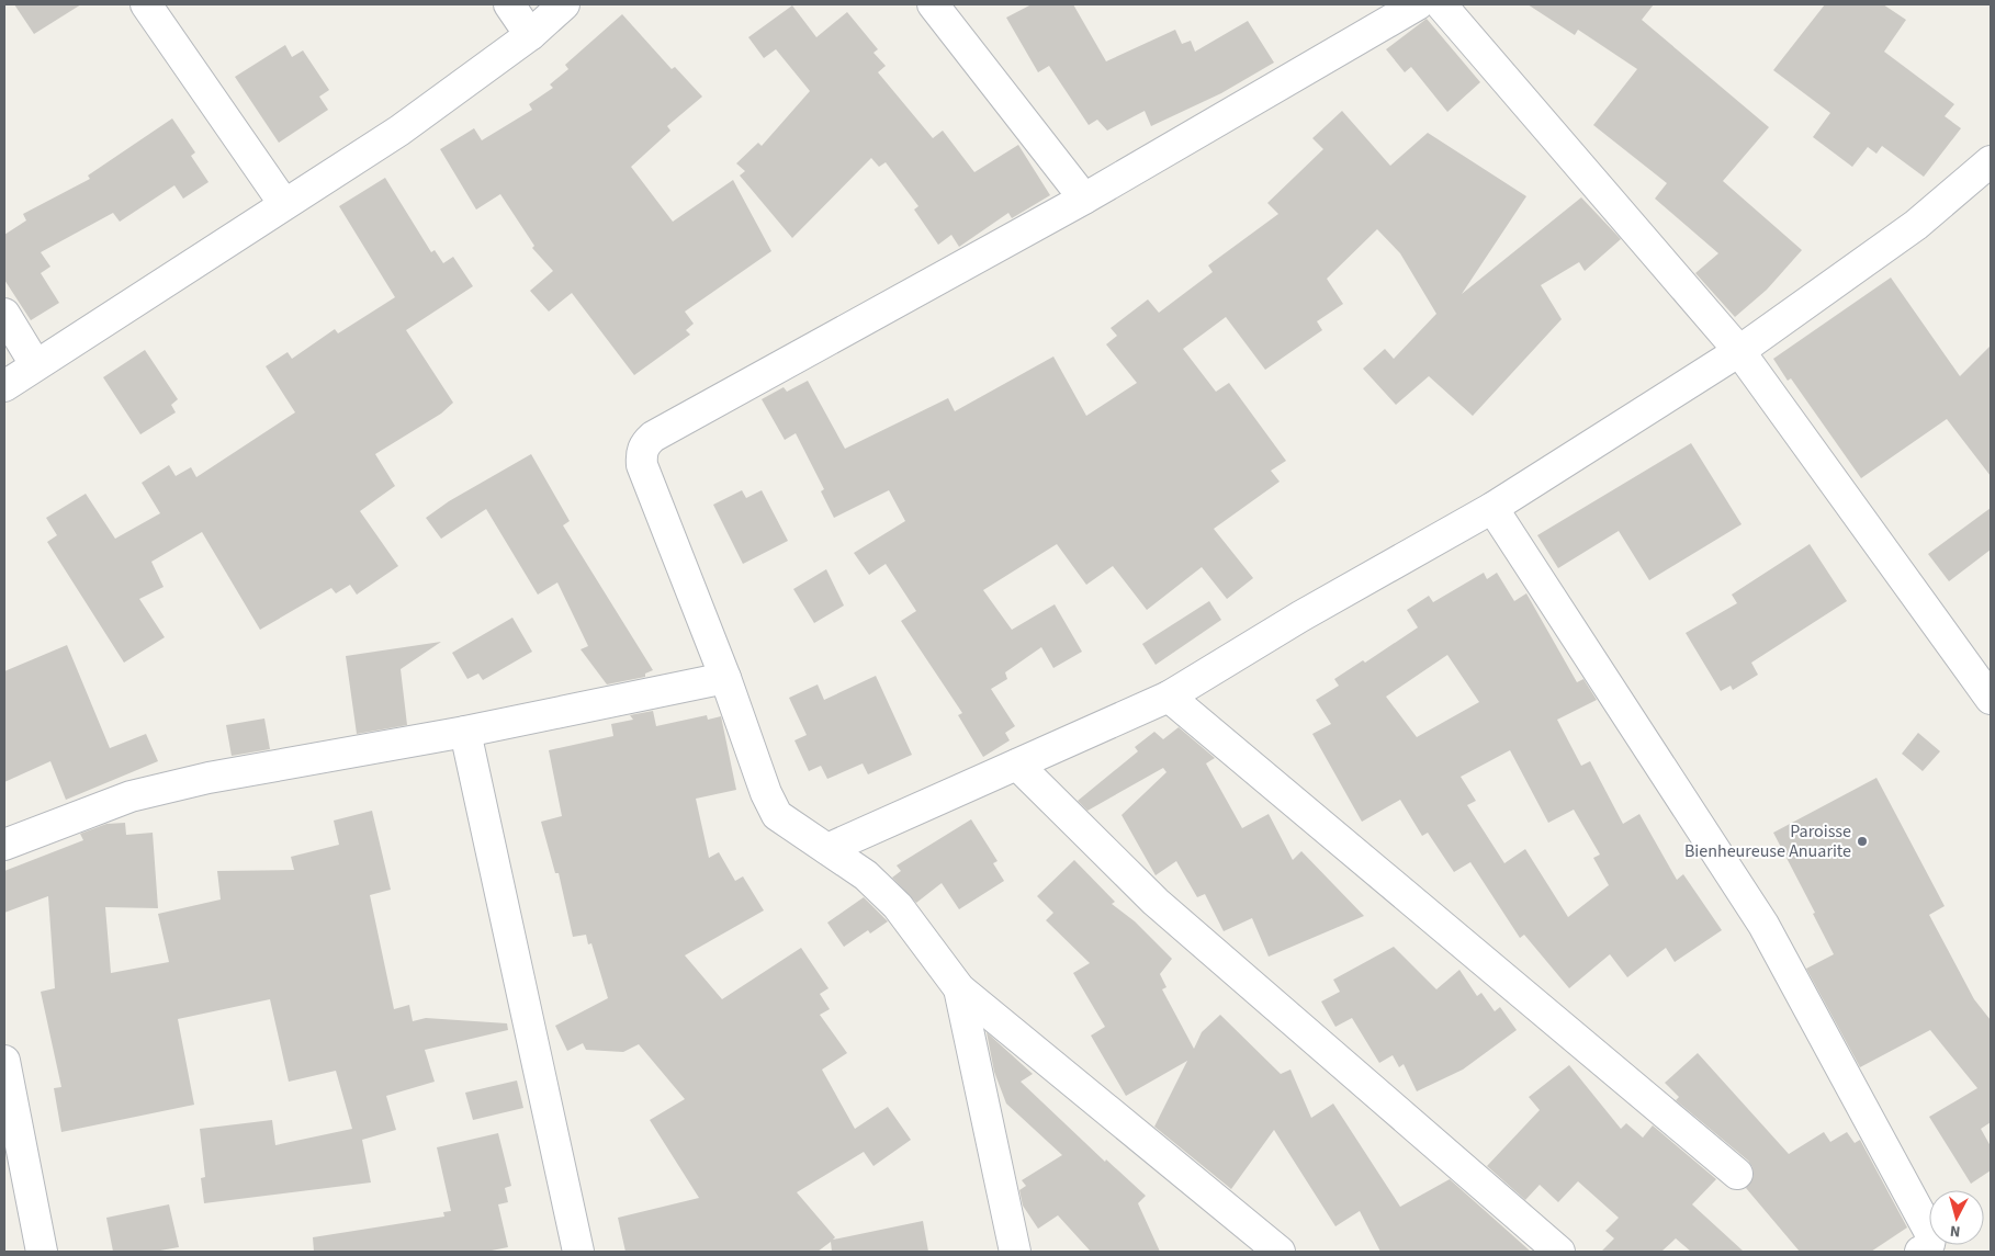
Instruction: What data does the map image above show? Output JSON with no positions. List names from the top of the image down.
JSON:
{
  "places": ["Paroisse Bienheureuse Anuarite"],
  "north": "bottom"
}
